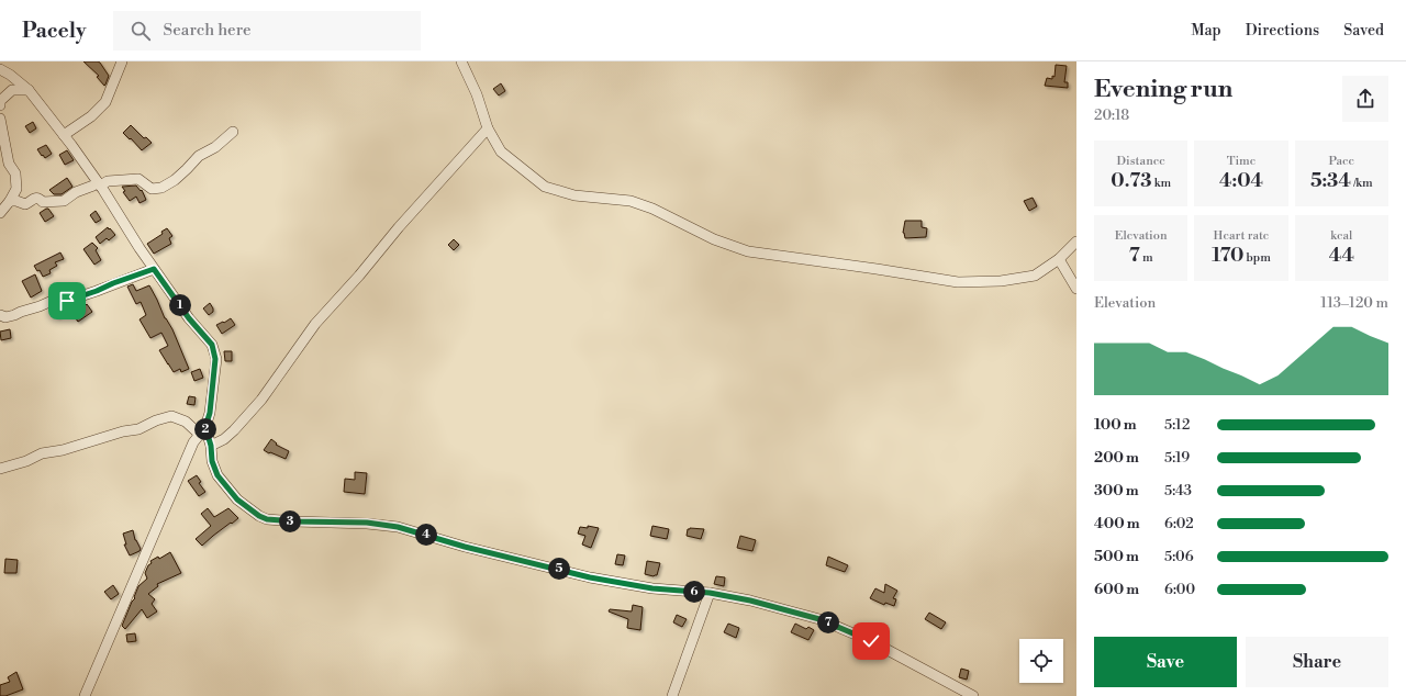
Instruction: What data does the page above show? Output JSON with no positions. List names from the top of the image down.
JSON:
{
  "page": {
    "header": "Pacely",
    "search": "Search here",
    "nav": ["Map", "Directions", "Saved"],
    "heading": ["Evening run", "20:18"],
    "stats": [
      ["Distance", "0.73 km"],
      ["Time", "4:04"],
      ["Pace", "5:34 /km"],
      ["Elevation", "7 m"],
      ["Heart rate", "170 bpm"],
      ["kcal", "44"]
    ],
    "chart": ["Elevation", "113–120 m"],
    "pins": [
      "1",
      "2",
      "3",
      "4",
      "5",
      "6",
      "7"
    ],
    "list": [
      {
        "name": "100 m",
        "note": "5:12"
      },
      {
        "name": "200 m",
        "note": "5:19"
      },
      {
        "name": "300 m",
        "note": "5:43"
      },
      {
        "name": "400 m",
        "note": "6:02"
      },
      {
        "name": "500 m",
        "note": "5:06"
      },
      {
        "name": "600 m",
        "note": "6:00"
      }
    ],
    "buttons": ["Save", "Share"]
  }
}
